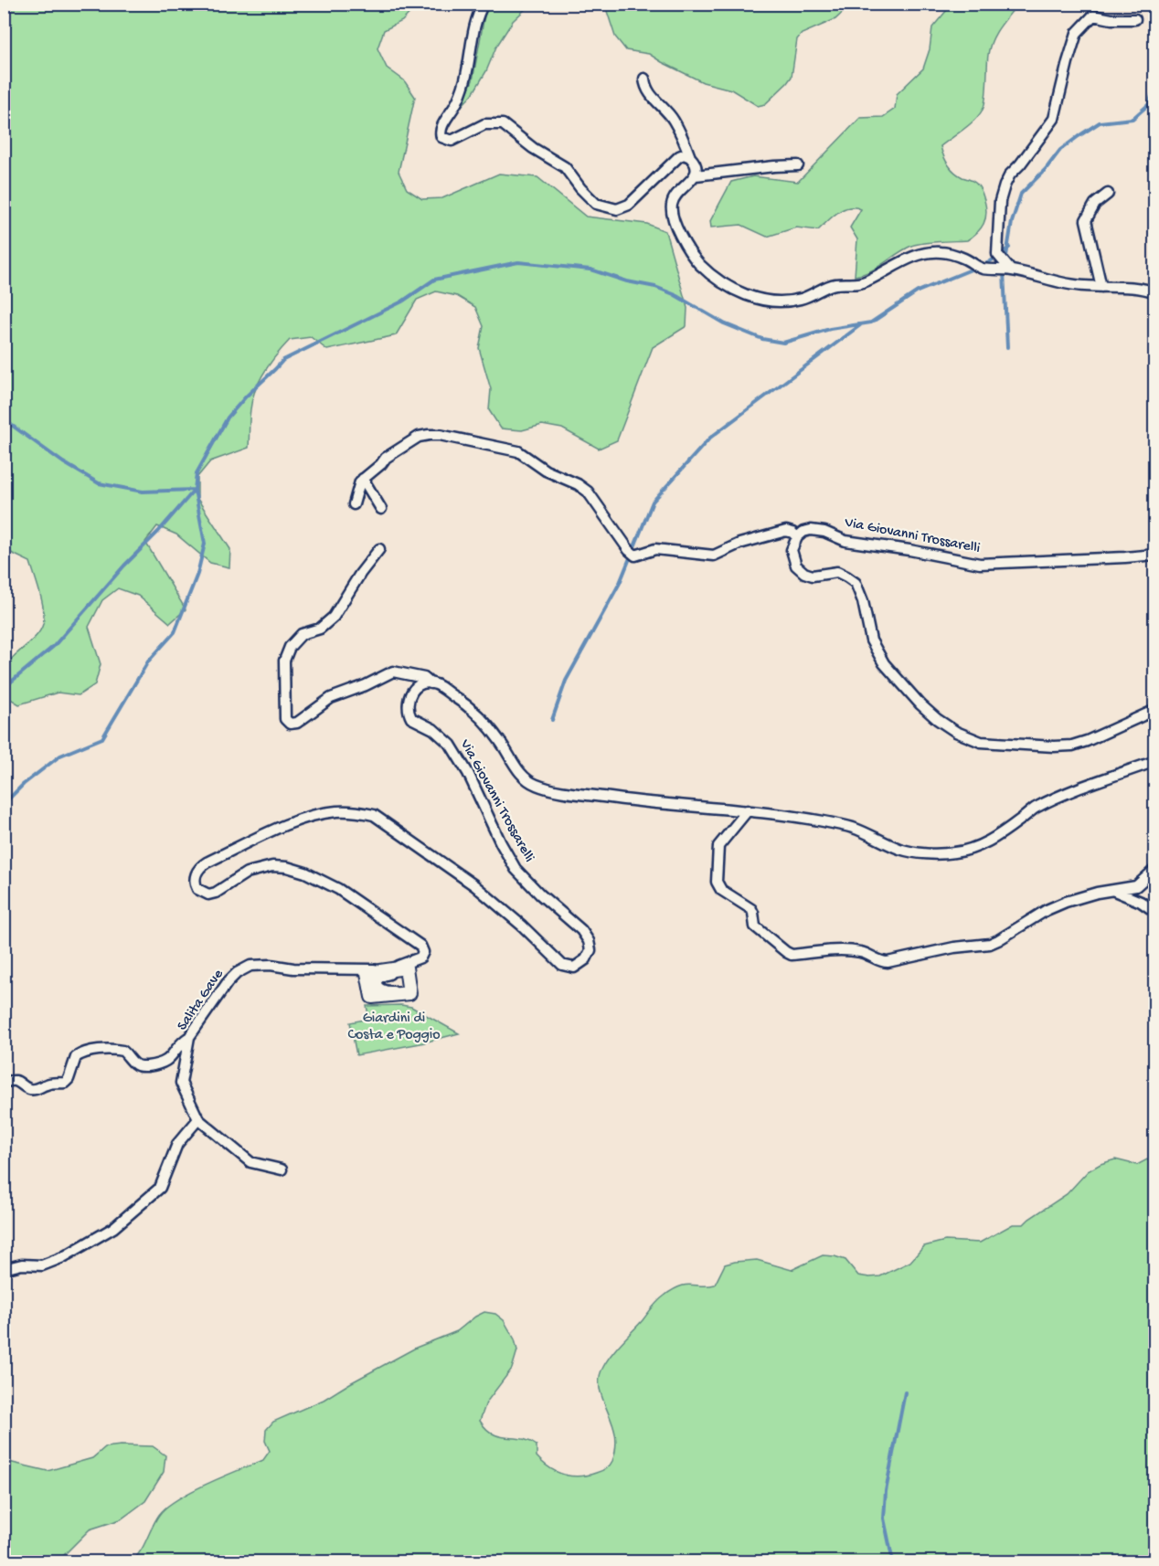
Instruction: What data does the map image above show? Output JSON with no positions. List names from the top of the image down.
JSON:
{
  "streets": {
    "street": ["Via Giovanni Trossarelli", "Salita Gave"]
  },
  "crossings": [
    ["Via Giovanni Trossarelli", "Salita Gave"]
  ],
  "parks": ["Giardini di Costa e Poggio"]
}
